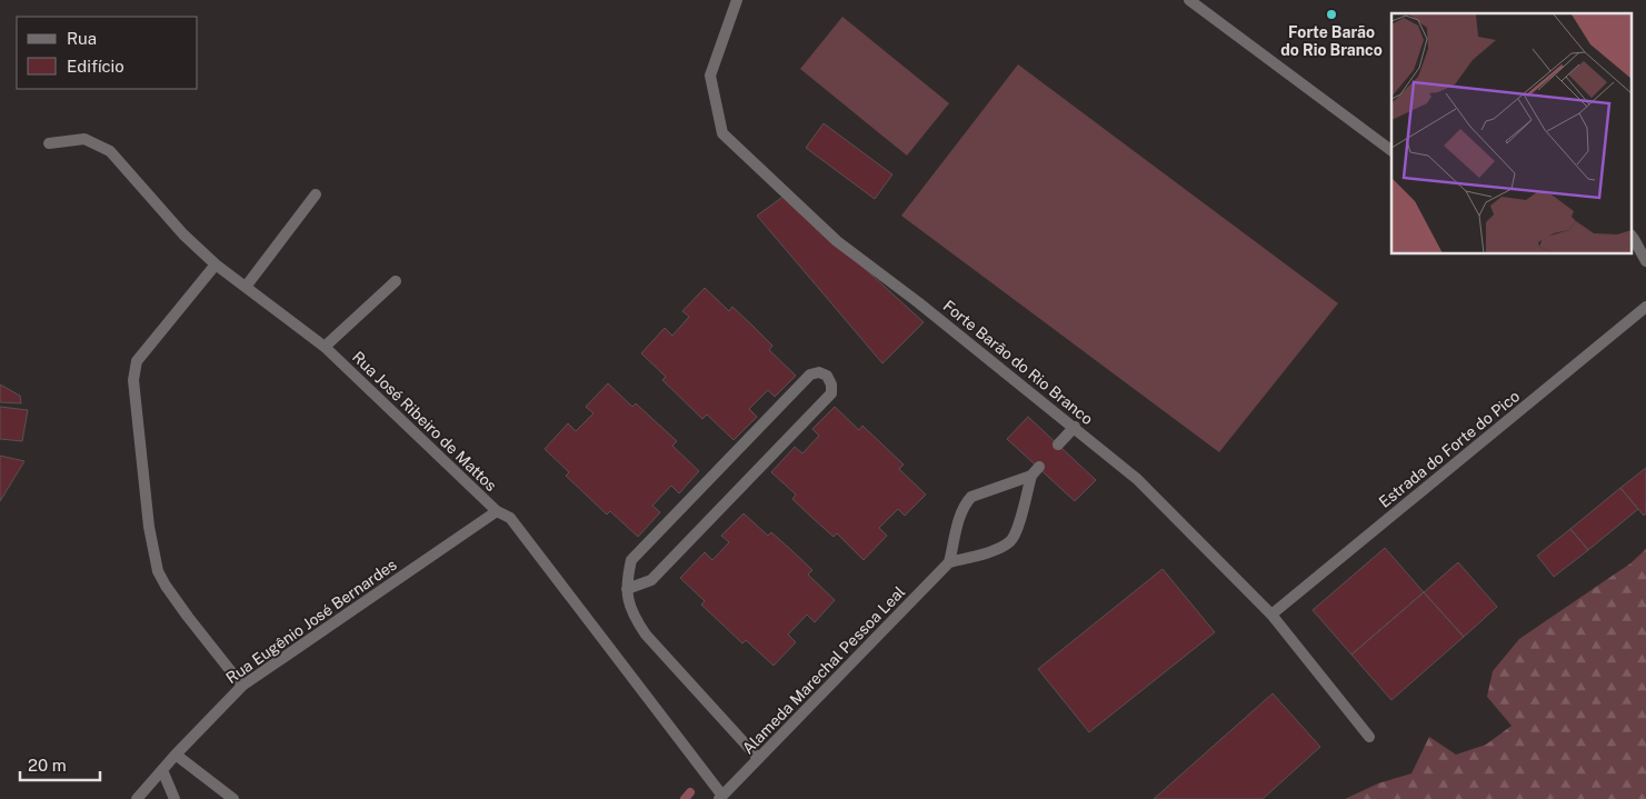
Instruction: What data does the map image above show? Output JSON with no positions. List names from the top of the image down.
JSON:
{
  "streets": {
    "street": [
      "Forte Barão do Rio Branco",
      "Rua José Ribeiro de Mattos",
      "Estrada do Forte do Pico",
      "Rua Eugênio José Bernardes",
      "Alameda Marechal Pessoa Leal"
    ]
  },
  "crossings": [
    ["Forte Barão do Rio Branco", "Estrada do Forte do Pico"],
    ["Rua José Ribeiro de Mattos", "Rua Eugênio José Bernardes"],
    ["Rua José Ribeiro de Mattos", "Alameda Marechal Pessoa Leal"]
  ],
  "places": ["Forte Barão do Rio Branco"],
  "legend": ["Rua", "Edifício"],
  "scale_bar": "20 m"
}
